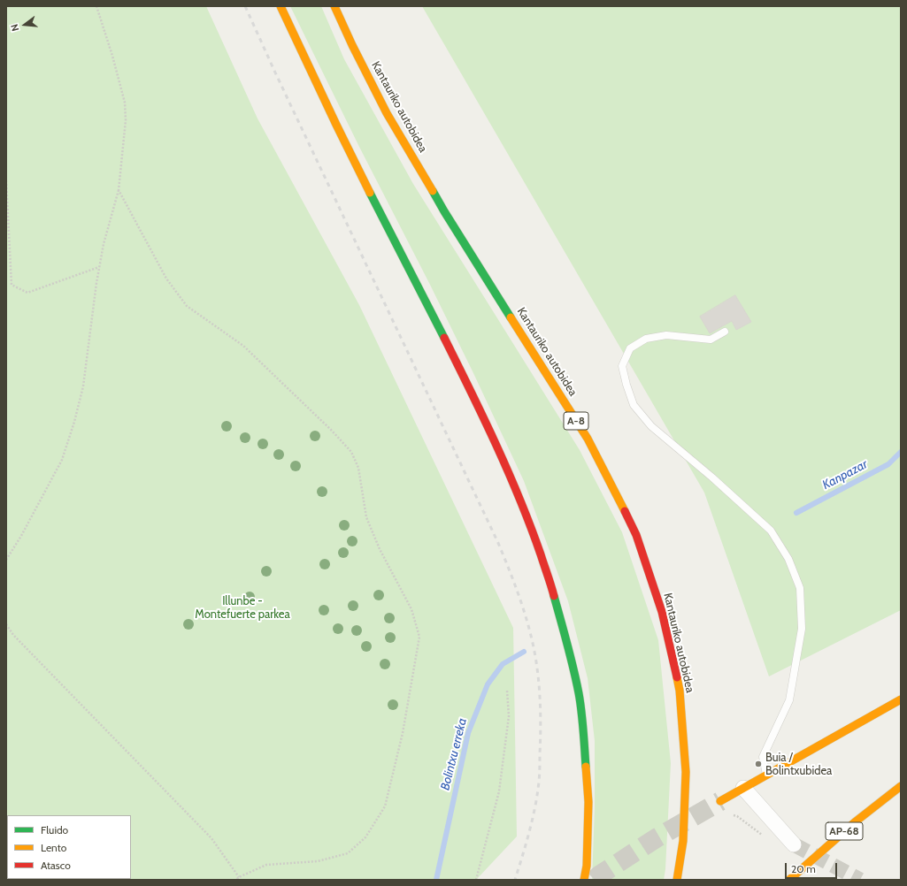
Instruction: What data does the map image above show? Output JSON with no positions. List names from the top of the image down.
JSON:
{
  "streets": {
    "main road": ["Kantauriko autobidea", "A-8", "AP-68"]
  },
  "water": ["Kanpazar", "Bolintxu erreka"],
  "parks": ["Illunbe - Montefuerte parkea"],
  "places": ["Buia / Bolintxubidea"],
  "legend": ["Fluido", "Lento", "Atasco"],
  "scale_bar": "20 m",
  "north": "left"
}
